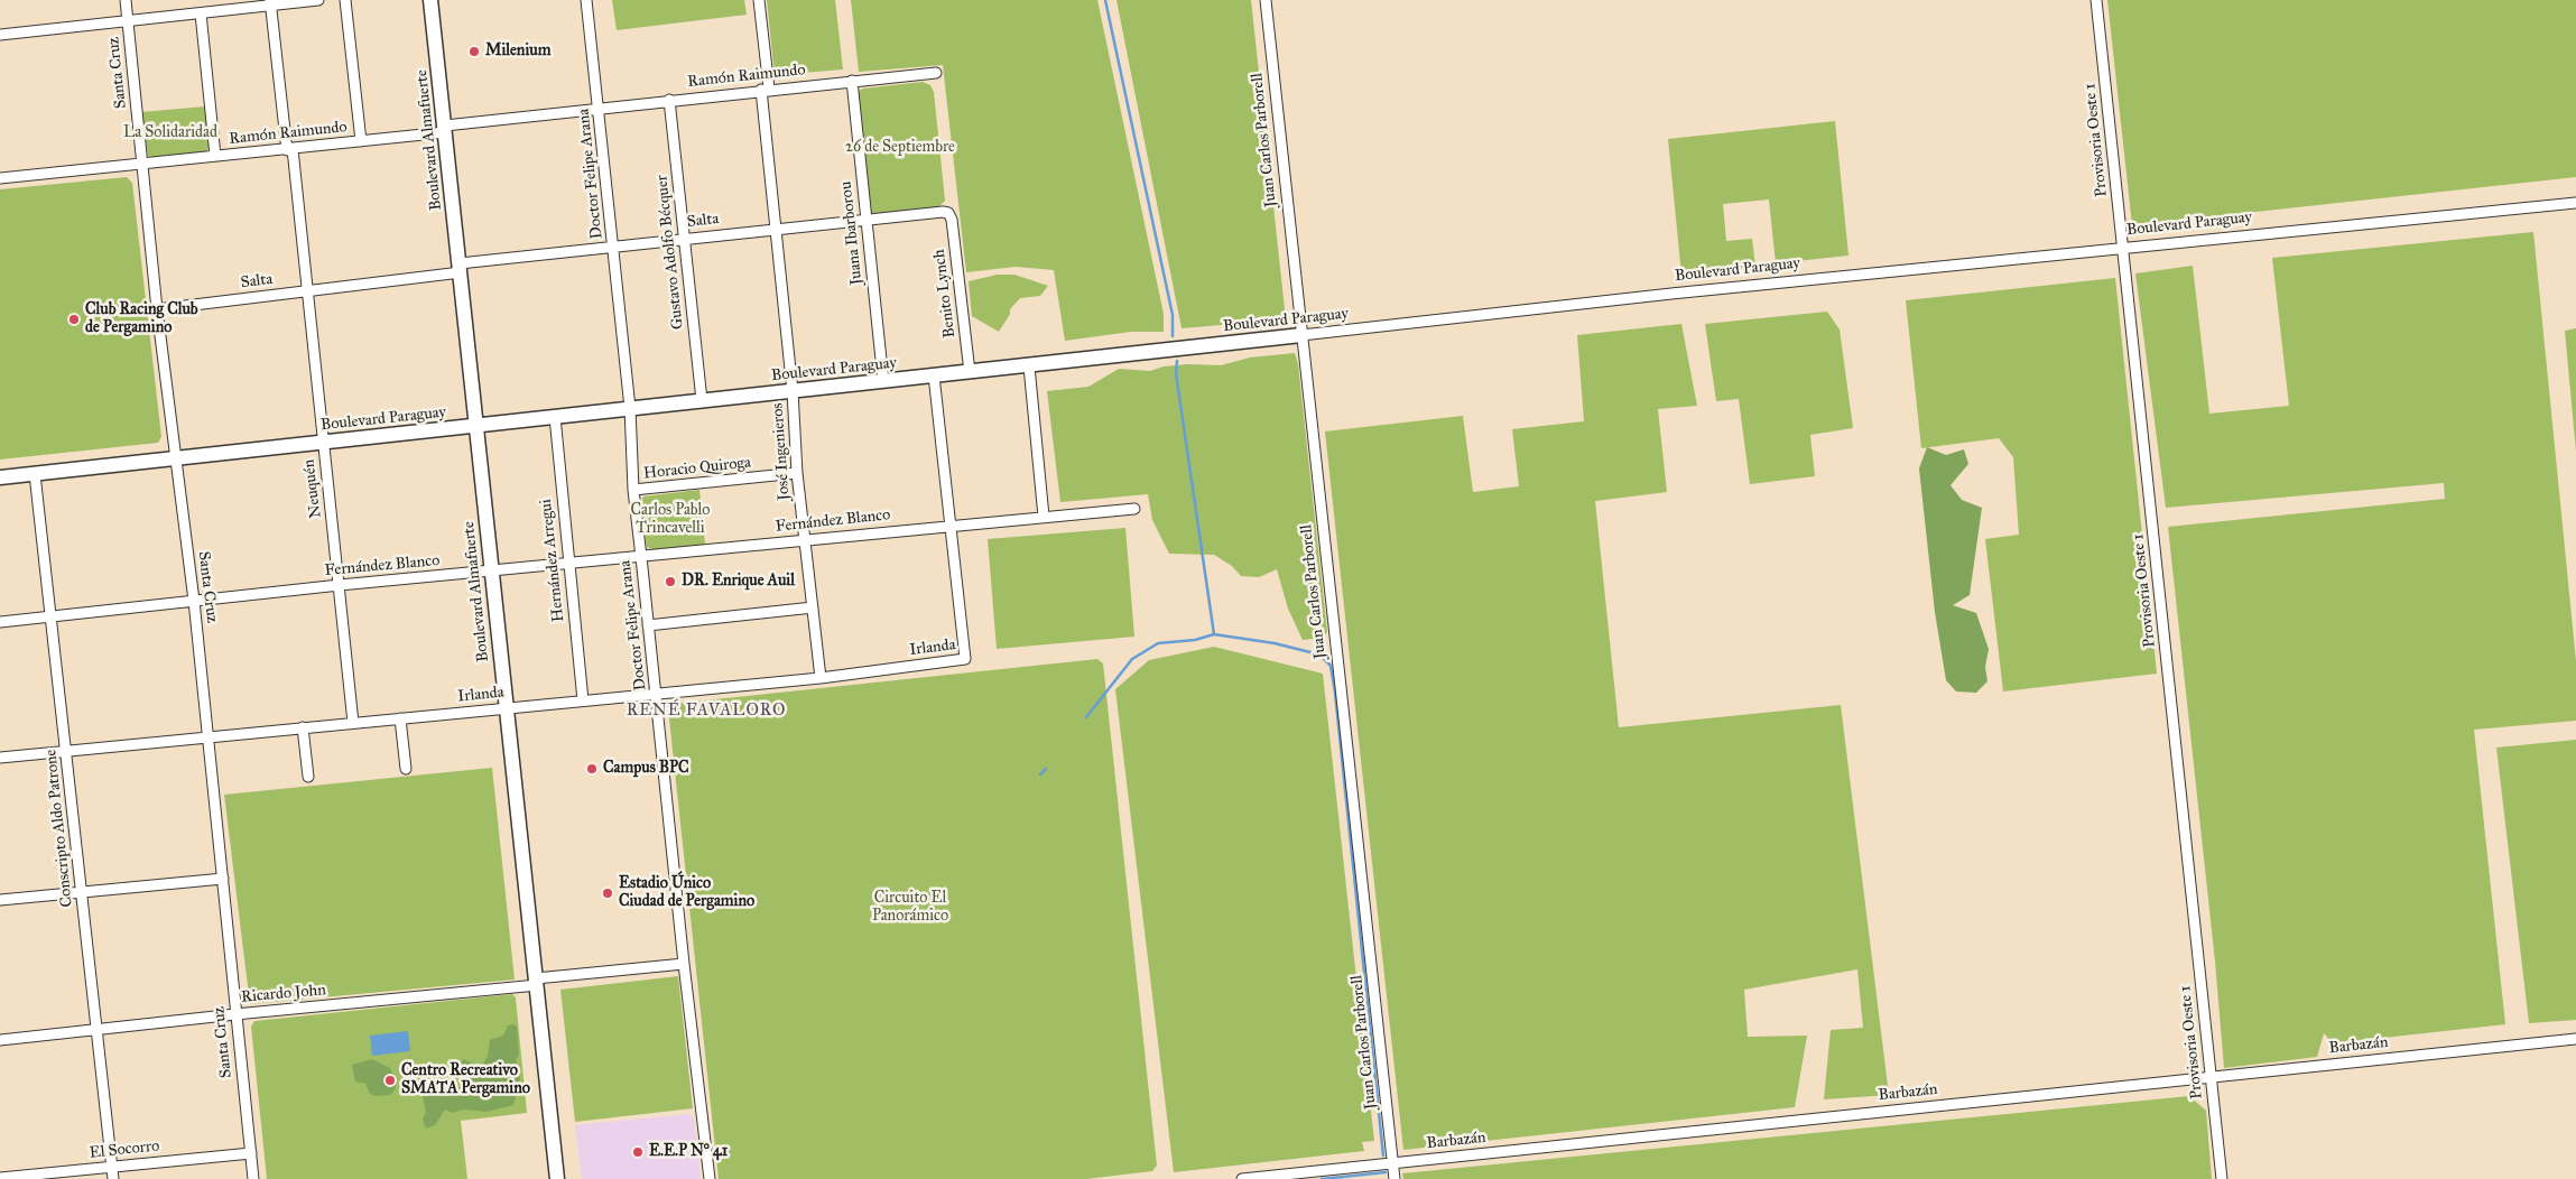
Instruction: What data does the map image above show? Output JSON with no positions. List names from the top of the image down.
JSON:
{
  "streets": {
    "main road": ["Boulevard Almafuerte", "Boulevard Paraguay"],
    "street": [
      "Santa Cruz",
      "Ramón Raimundo",
      "Juan Carlos Parborell",
      "Provisoria Oeste 1",
      "Doctor Felipe Arana",
      "Salta",
      "Juana Ibarborou",
      "Gustavo Adolfo Bécquer",
      "Benito Lynch",
      "José Ingenieros",
      "Horacio Quiroga",
      "Neuquén",
      "Fernández Blanco",
      "Hernández Arregui",
      "Irlanda",
      "Conscripto Aldo Patrone",
      "Ricardo John",
      "Barbazán",
      "El Socorro"
    ]
  },
  "crossings": [
    ["Santa Cruz", "Ramón Raimundo"],
    ["Santa Cruz", "Salta"],
    ["Santa Cruz", "Boulevard Paraguay"],
    ["Santa Cruz", "Fernández Blanco"],
    ["Santa Cruz", "Irlanda"],
    ["Santa Cruz", "Ricardo John"],
    ["Santa Cruz", "El Socorro"],
    ["Ramón Raimundo", "Boulevard Almafuerte"],
    ["Ramón Raimundo", "Doctor Felipe Arana"],
    ["Ramón Raimundo", "Juana Ibarborou"],
    ["Ramón Raimundo", "Gustavo Adolfo Bécquer"],
    ["Ramón Raimundo", "José Ingenieros"],
    ["Ramón Raimundo", "Neuquén"],
    ["Boulevard Almafuerte", "Salta"],
    ["Boulevard Almafuerte", "Boulevard Paraguay"],
    ["Boulevard Almafuerte", "Fernández Blanco"],
    ["Boulevard Almafuerte", "Irlanda"],
    ["Boulevard Almafuerte", "Ricardo John"],
    ["Juan Carlos Parborell", "Boulevard Paraguay"],
    ["Juan Carlos Parborell", "Barbazán"],
    ["Provisoria Oeste 1", "Boulevard Paraguay"],
    ["Provisoria Oeste 1", "Barbazán"],
    ["Doctor Felipe Arana", "Salta"],
    ["Doctor Felipe Arana", "Boulevard Paraguay"],
    ["Doctor Felipe Arana", "Horacio Quiroga"],
    ["Doctor Felipe Arana", "Fernández Blanco"],
    ["Doctor Felipe Arana", "Irlanda"],
    ["Doctor Felipe Arana", "Ricardo John"],
    ["Salta", "Juana Ibarborou"],
    ["Salta", "Gustavo Adolfo Bécquer"],
    ["Salta", "Benito Lynch"],
    ["Salta", "José Ingenieros"],
    ["Salta", "Neuquén"],
    ["Boulevard Paraguay", "Juana Ibarborou"],
    ["Boulevard Paraguay", "Gustavo Adolfo Bécquer"],
    ["Boulevard Paraguay", "Benito Lynch"],
    ["Boulevard Paraguay", "José Ingenieros"],
    ["Boulevard Paraguay", "Neuquén"],
    ["Boulevard Paraguay", "Hernández Arregui"],
    ["Boulevard Paraguay", "Conscripto Aldo Patrone"],
    ["José Ingenieros", "Horacio Quiroga"],
    ["José Ingenieros", "Fernández Blanco"],
    ["José Ingenieros", "Irlanda"],
    ["Neuquén", "Fernández Blanco"],
    ["Neuquén", "Irlanda"],
    ["Fernández Blanco", "Hernández Arregui"],
    ["Fernández Blanco", "Irlanda"],
    ["Fernández Blanco", "Conscripto Aldo Patrone"],
    ["Hernández Arregui", "Irlanda"],
    ["Irlanda", "Conscripto Aldo Patrone"],
    ["Conscripto Aldo Patrone", "Ricardo John"],
    ["Conscripto Aldo Patrone", "El Socorro"]
  ],
  "districts": ["RENÉ FAVALORO"],
  "parks": [
    "La Solidaridad",
    "26 de Septiembre",
    "Carlos Pablo Trincavelli",
    "Circuito El Panorámico"
  ],
  "places": [
    "Milenium",
    "Club Racing Club de Pergamino",
    "DR. Enrique Auil",
    "Campus BPC",
    "Estadio Único Ciudad de Pergamino",
    "Centro Recreativo SMATA Pergamino",
    "E.E.P N° 41"
  ]
}
